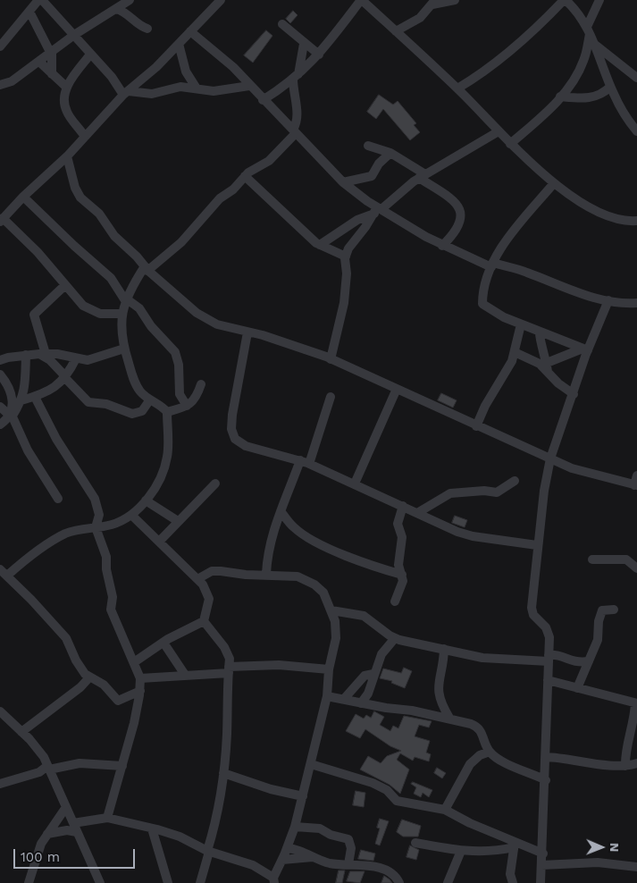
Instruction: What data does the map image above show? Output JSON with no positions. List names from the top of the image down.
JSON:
{
  "scale_bar": "100 m",
  "north": "right"
}
